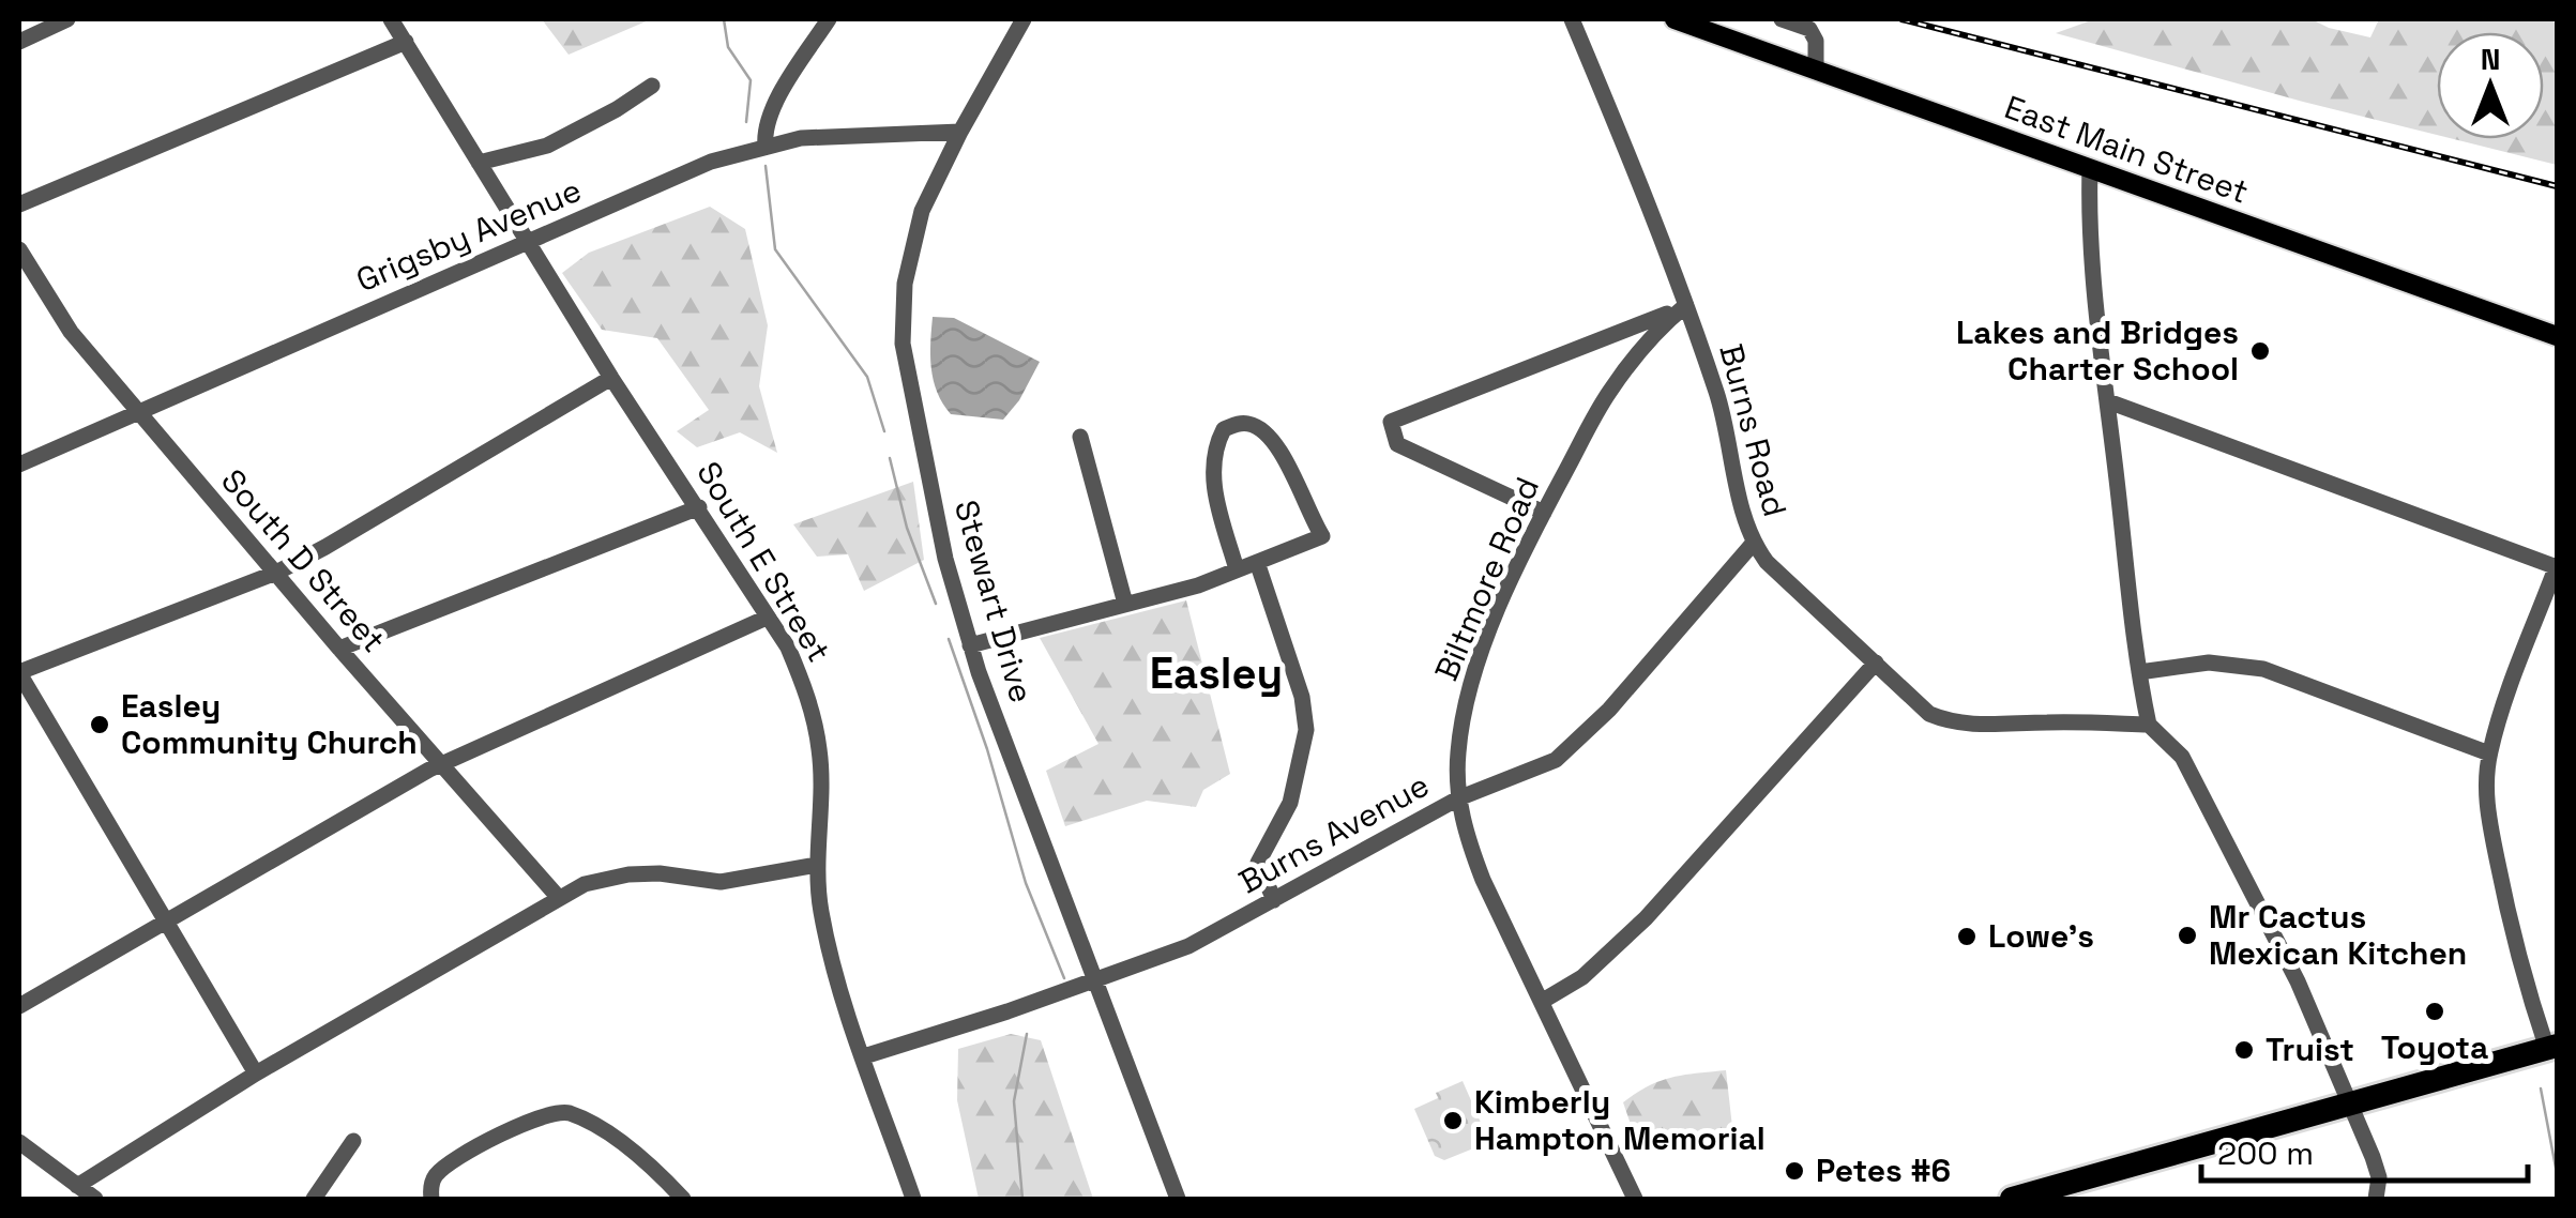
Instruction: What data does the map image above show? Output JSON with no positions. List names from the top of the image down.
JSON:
{
  "streets": {
    "main road": ["East Main Street"],
    "street": [
      "Grigsby Avenue",
      "Burns Road",
      "South D Street",
      "South E Street",
      "Biltmore Road",
      "Stewart Drive",
      "Burns Avenue"
    ]
  },
  "crossings": [
    ["Grigsby Avenue", "South D Street"],
    ["Grigsby Avenue", "South E Street"],
    ["Grigsby Avenue", "Stewart Drive"],
    ["Burns Road", "Biltmore Road"],
    ["Burns Road", "Burns Avenue"],
    ["South E Street", "Burns Avenue"],
    ["Biltmore Road", "Burns Avenue"],
    ["Stewart Drive", "Burns Avenue"]
  ],
  "districts": ["Easley"],
  "places": [
    "Lakes and Bridges Charter School",
    "Easley Community Church",
    "Mr Cactus Mexican Kitchen",
    "Lowe's",
    "Toyota",
    "Truist",
    "Kimberly Hampton Memorial",
    "Petes #6"
  ],
  "scale_bar": "200 m",
  "north": "top"
}
